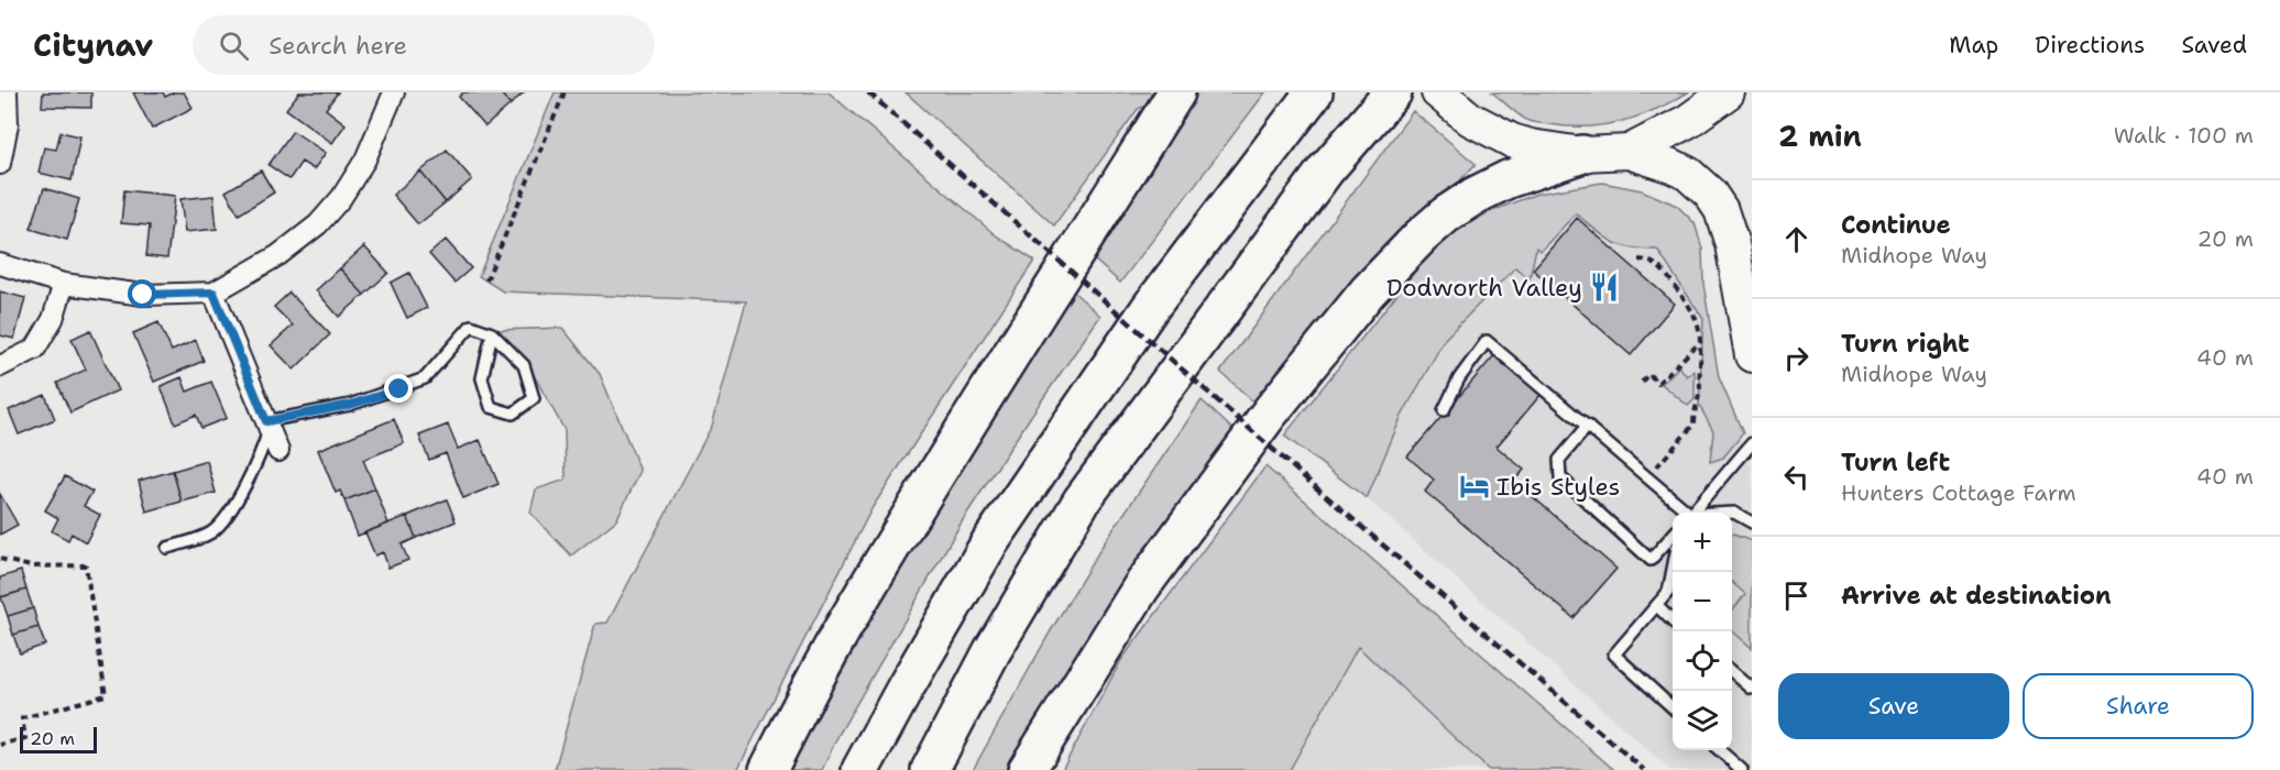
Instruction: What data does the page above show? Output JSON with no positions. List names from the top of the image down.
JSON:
{
  "places": {
    "restaurant": ["Dodworth Valley"],
    "hotel": ["Ibis Styles"]
  },
  "scale_bar": "20 m",
  "page": {
    "header": "Citynav",
    "search": "Search here",
    "nav": ["Map", "Directions", "Saved"],
    "heading": ["2 min", "Walk · 100 m"],
    "list": [
      ["Continue", "Midhope Way", "20 m"],
      ["Turn right", "Midhope Way", "40 m"],
      ["Turn left", "Hunters Cottage Farm", "40 m"],
      "Arrive at destination"
    ],
    "map_buttons": ["+", "−"],
    "buttons": ["Save", "Share"],
    "scale": "20 m"
  }
}
